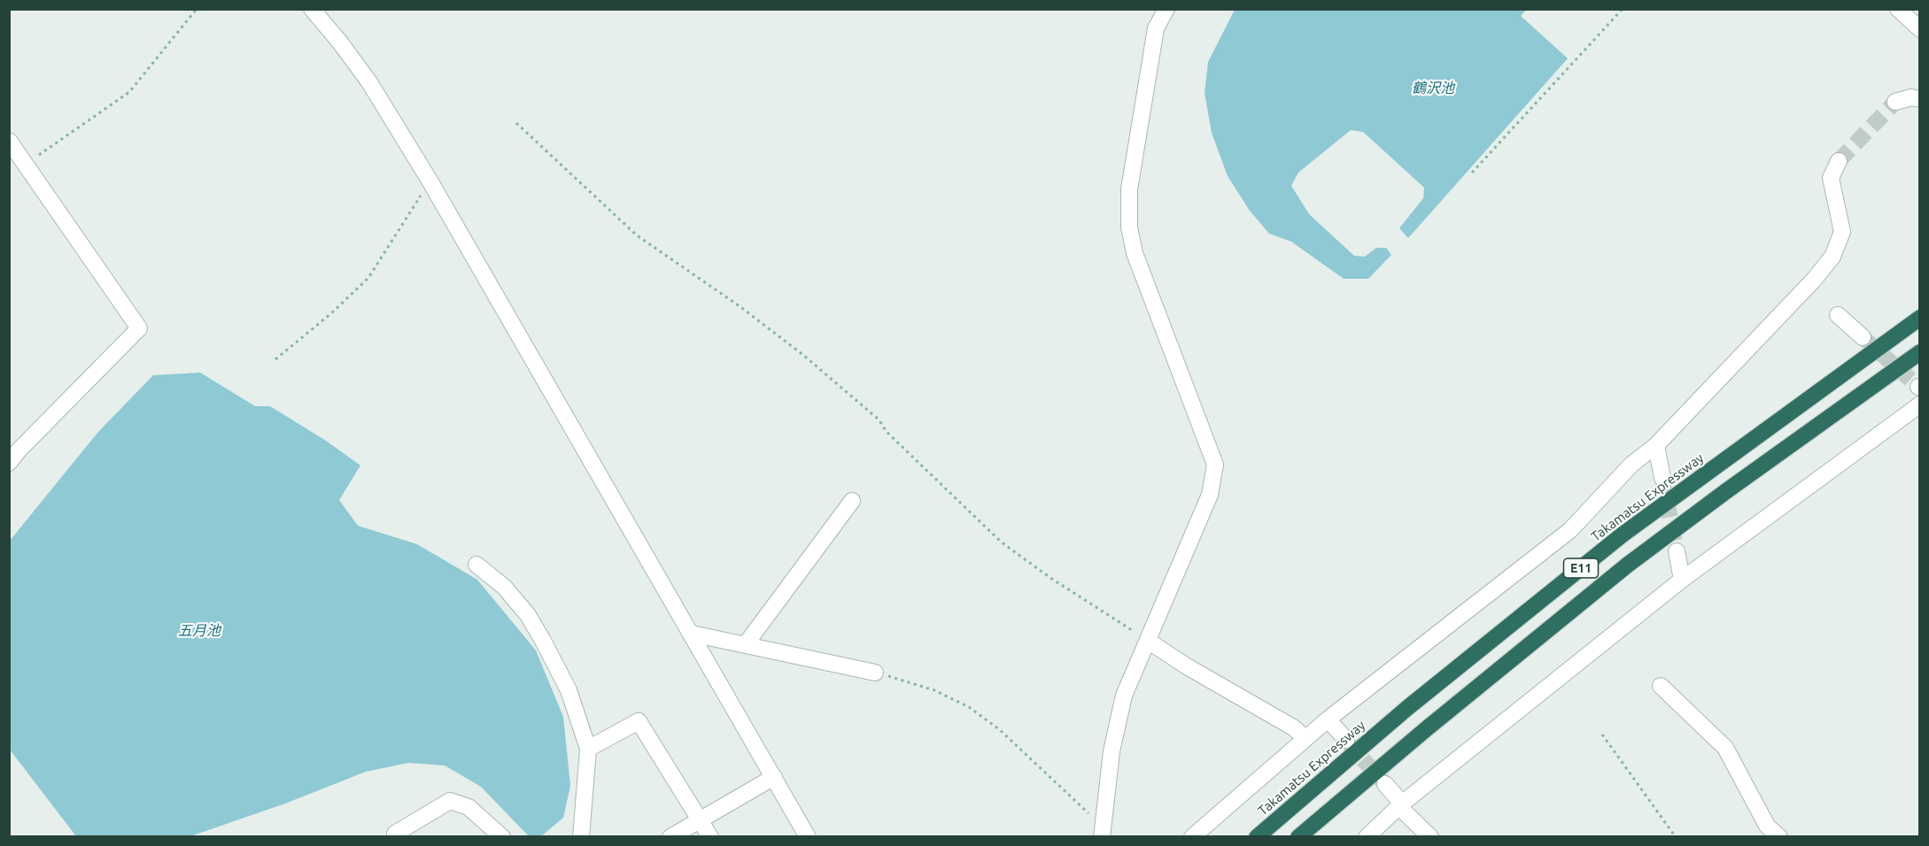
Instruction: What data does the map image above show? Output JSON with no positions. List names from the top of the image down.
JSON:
{
  "streets": {
    "highway": ["Takamatsu Expressway", "E11"]
  },
  "water": ["鶴沢池", "五月池"]
}
